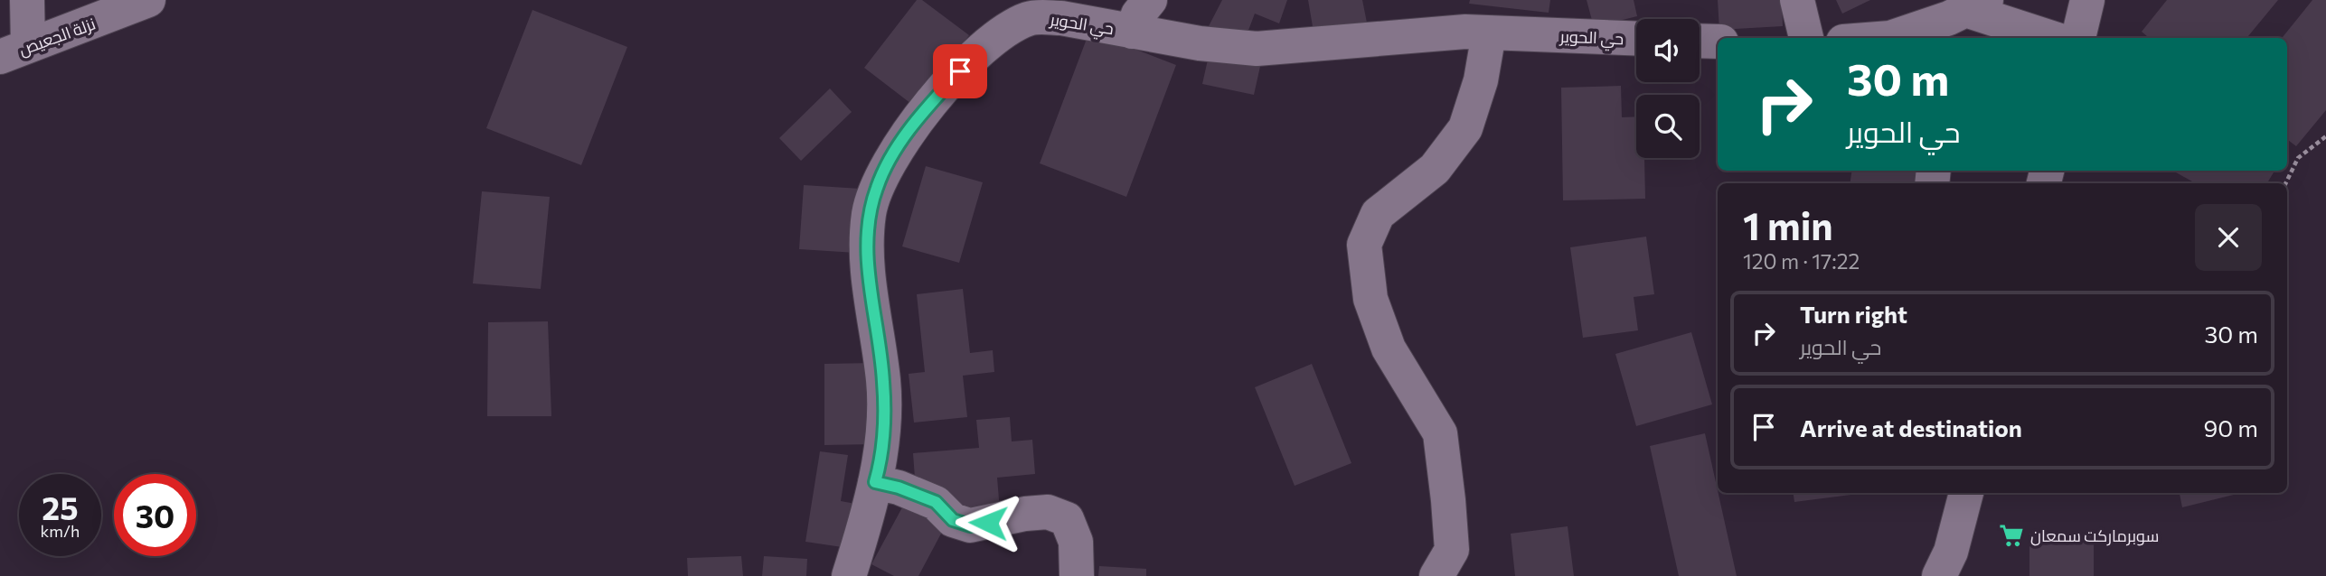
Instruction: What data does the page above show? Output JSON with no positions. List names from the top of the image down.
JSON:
{
  "streets": {
    "street": ["حي الحوير", "نزلة الجعيص"]
  },
  "places": {
    "supermarket": ["سوبرماركت سمعان"]
  },
  "page": {
    "turn": ["30 m", "حي الحوير"],
    "heading": ["1 min", "120 m · 17:22"],
    "list": [
      {
        "name": "Turn right",
        "note": "حي الحوير",
        "value": "30 m"
      },
      {
        "name": "Arrive at destination",
        "value": "90 m"
      }
    ],
    "speed": "25 km/h",
    "limit": "30"
  }
}
